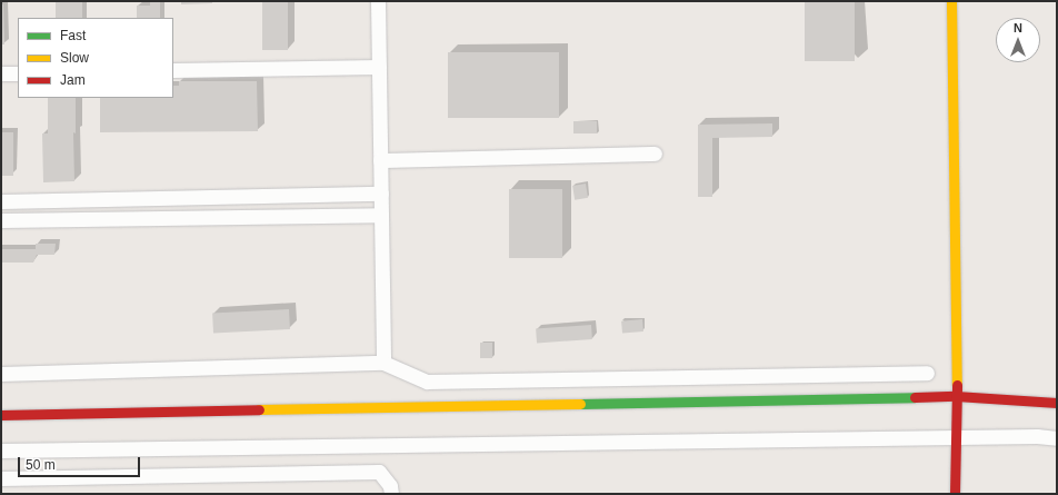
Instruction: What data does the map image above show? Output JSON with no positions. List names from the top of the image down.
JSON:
{
  "legend": ["Fast", "Slow", "Jam"],
  "scale_bar": "50 m",
  "north": "top"
}
